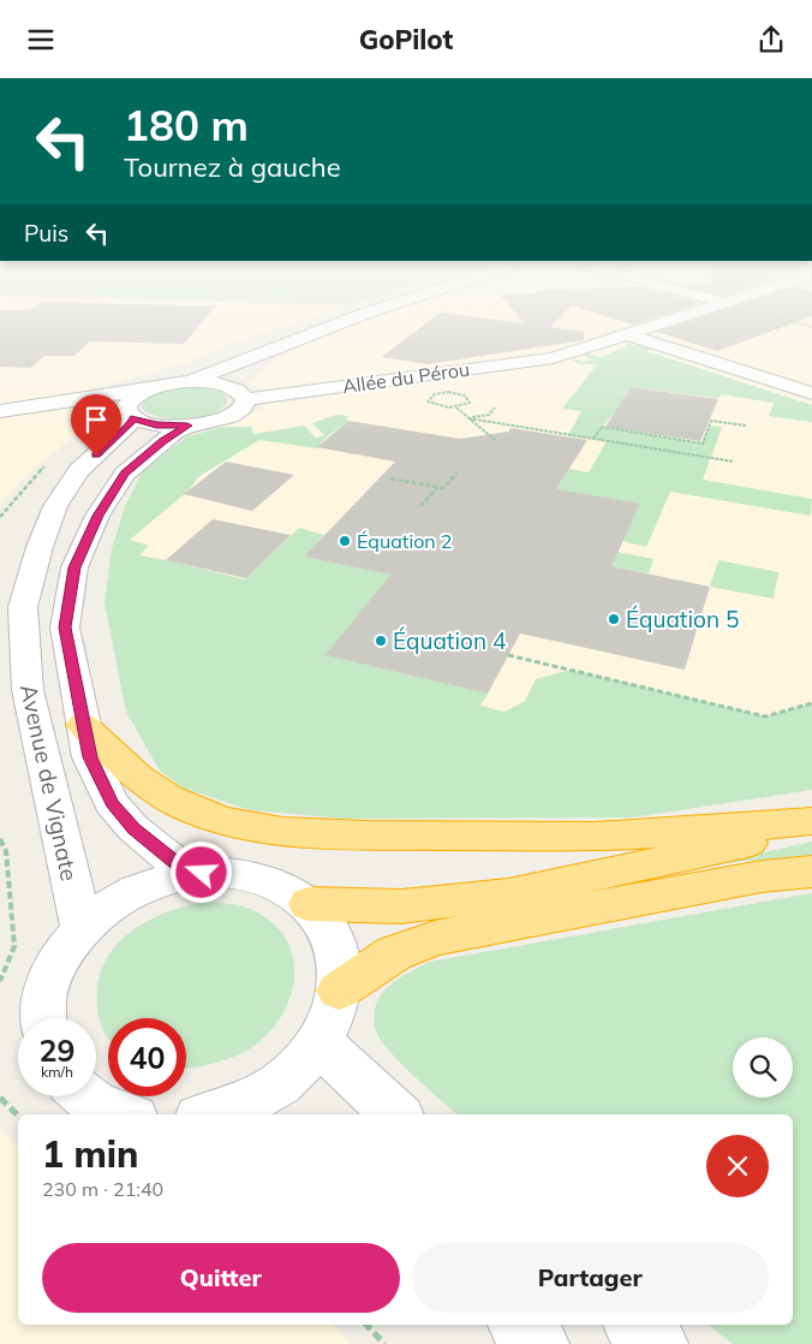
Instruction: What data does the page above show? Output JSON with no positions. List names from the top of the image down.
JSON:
{
  "streets": {
    "street": ["Allée du Pérou", "Avenue de Vignate"]
  },
  "places": ["Équation 2", "Équation 5", "Équation 4"],
  "page": {
    "header": "GoPilot",
    "turn": ["180 m", "Tournez à gauche"],
    "then": "Puis",
    "speed": "29 km/h",
    "limit": "40",
    "heading": ["1 min", "230 m · 21:40"],
    "buttons": ["Quitter", "Partager"]
  }
}
